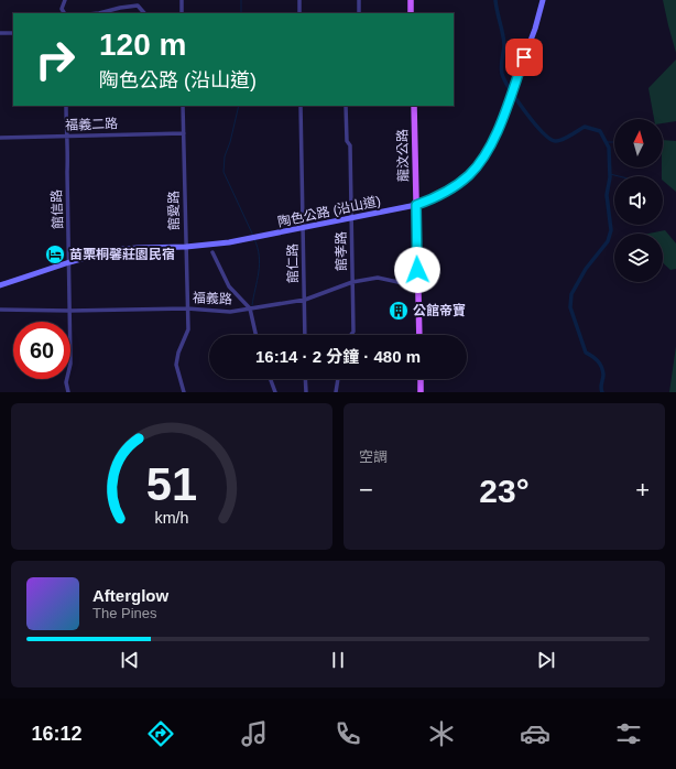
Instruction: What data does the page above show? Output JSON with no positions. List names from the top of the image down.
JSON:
{
  "streets": {
    "main road": ["龍汶公路", "陶色公路 (沿山道)"],
    "street": [
      "福義二路",
      "館信路",
      "館愛路",
      "館孝路",
      "館仁路",
      "福義路"
    ]
  },
  "crossings": [
    ["福義二路", "館信路"],
    ["福義二路", "館愛路"],
    ["龍汶公路", "陶色公路 (沿山道)"],
    ["龍汶公路", "福義路"],
    ["館信路", "陶色公路 (沿山道)"],
    ["館信路", "福義路"],
    ["館愛路", "陶色公路 (沿山道)"],
    ["館愛路", "福義路"],
    ["陶色公路 (沿山道)", "館孝路"],
    ["陶色公路 (沿山道)", "館仁路"],
    ["館孝路", "福義路"],
    ["館仁路", "福義路"]
  ],
  "places": {
    "hotel": ["苗栗桐馨莊園民宿"],
    "building": ["公館帝寶"]
  },
  "north": "top",
  "page": {
    "turn": ["120 m", "陶色公路 (沿山道)"],
    "limit": "60",
    "trip": "16:14 · 2 分鐘 · 480 m",
    "tile": "空調",
    "heat": ["−", "23°", "+"],
    "song": ["Afterglow", "The Pines"],
    "tabs": "16:12",
    "gauge": ["51", "km/h"]
  }
}
